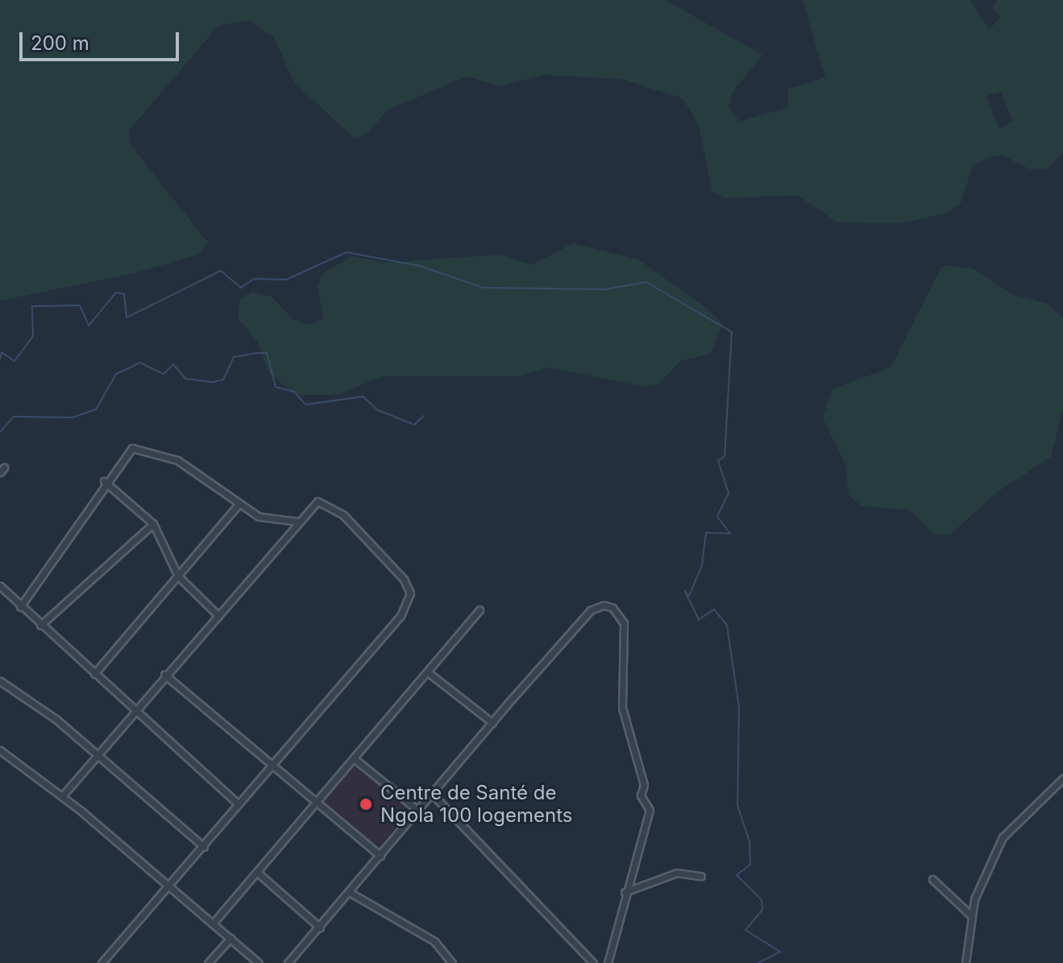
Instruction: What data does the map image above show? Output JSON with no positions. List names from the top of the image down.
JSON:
{
  "places": ["Centre de Santé de Ngola 100 logements"],
  "scale_bar": "200 m"
}
